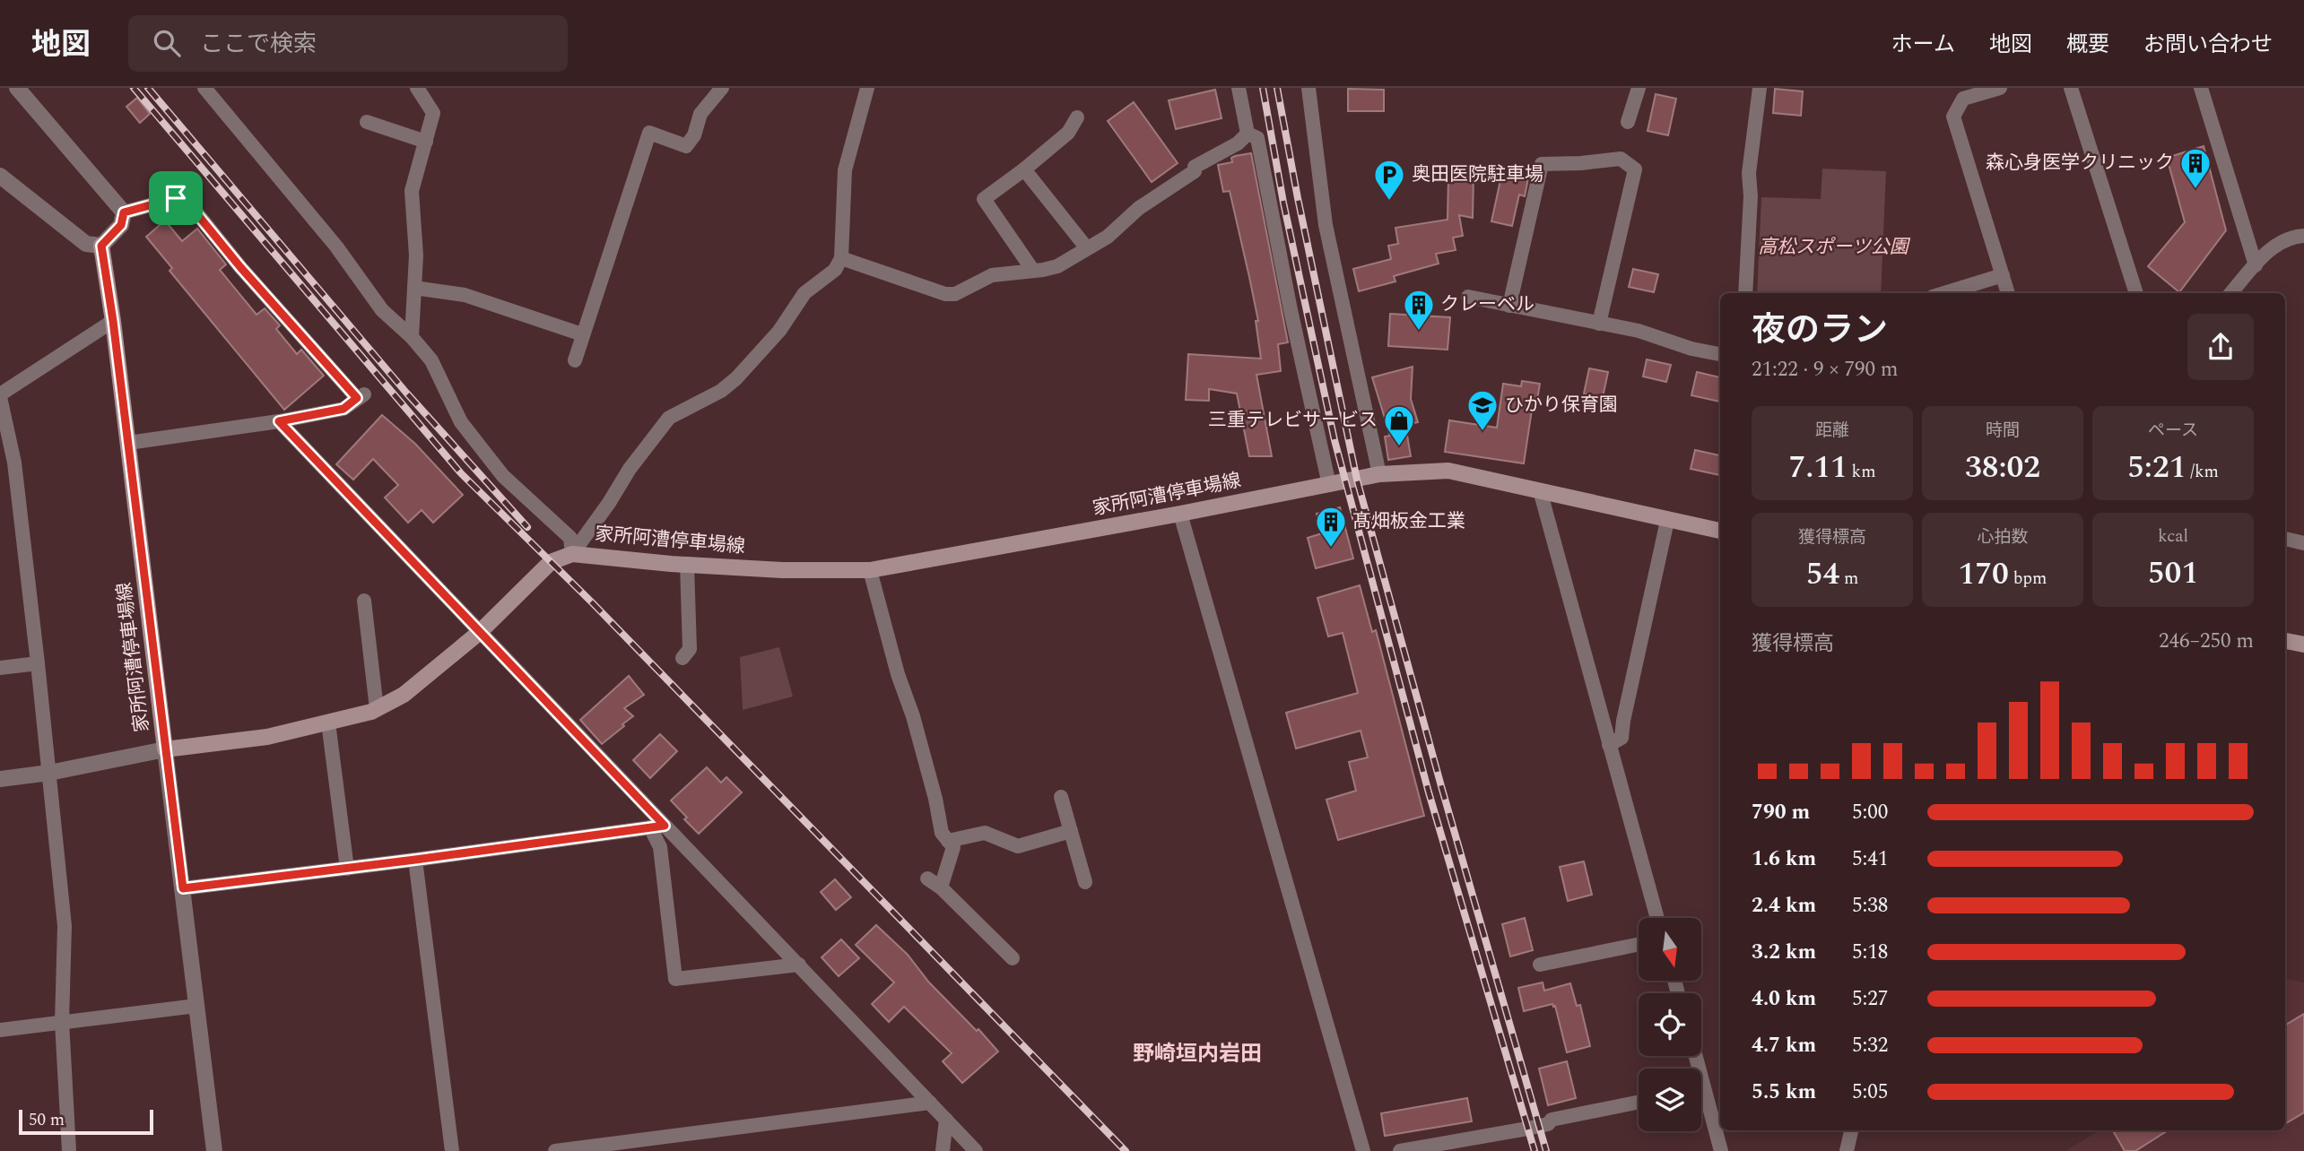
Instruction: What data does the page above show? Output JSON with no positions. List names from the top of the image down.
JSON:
{
  "streets": {
    "main road": ["家所阿漕停車場線"]
  },
  "districts": ["野崎垣内岩田"],
  "parks": ["高松スポーツ公園"],
  "places": {
    "building": ["森心身医学クリニック", "クレーベル", "髙畑板金工業"],
    "parking": ["奥田医院駐車場"],
    "school or university": ["ひかり保育園"],
    "shop": ["三重テレビサービス"]
  },
  "scale_bar": "50 m",
  "north": "bottom",
  "page": {
    "header": "地図",
    "search": "ここで検索",
    "nav": [
      "ホーム",
      "地図",
      "概要",
      "お問い合わせ"
    ],
    "heading": ["夜のラン", "21:22 · 9 × 790 m"],
    "stats": [
      ["距離", "7.11 km"],
      ["時間", "38:02"],
      ["ペース", "5:21 /km"],
      ["獲得標高", "54 m"],
      ["心拍数", "170 bpm"],
      ["kcal", "501"]
    ],
    "chart": ["獲得標高", "246–250 m"],
    "list": [
      {
        "name": "790 m",
        "note": "5:00"
      },
      {
        "name": "1.6 km",
        "note": "5:41"
      },
      {
        "name": "2.4 km",
        "note": "5:38"
      },
      {
        "name": "3.2 km",
        "note": "5:18"
      },
      {
        "name": "4.0 km",
        "note": "5:27"
      },
      {
        "name": "4.7 km",
        "note": "5:32"
      },
      {
        "name": "5.5 km",
        "note": "5:05"
      }
    ],
    "scale": "50 m"
  }
}
